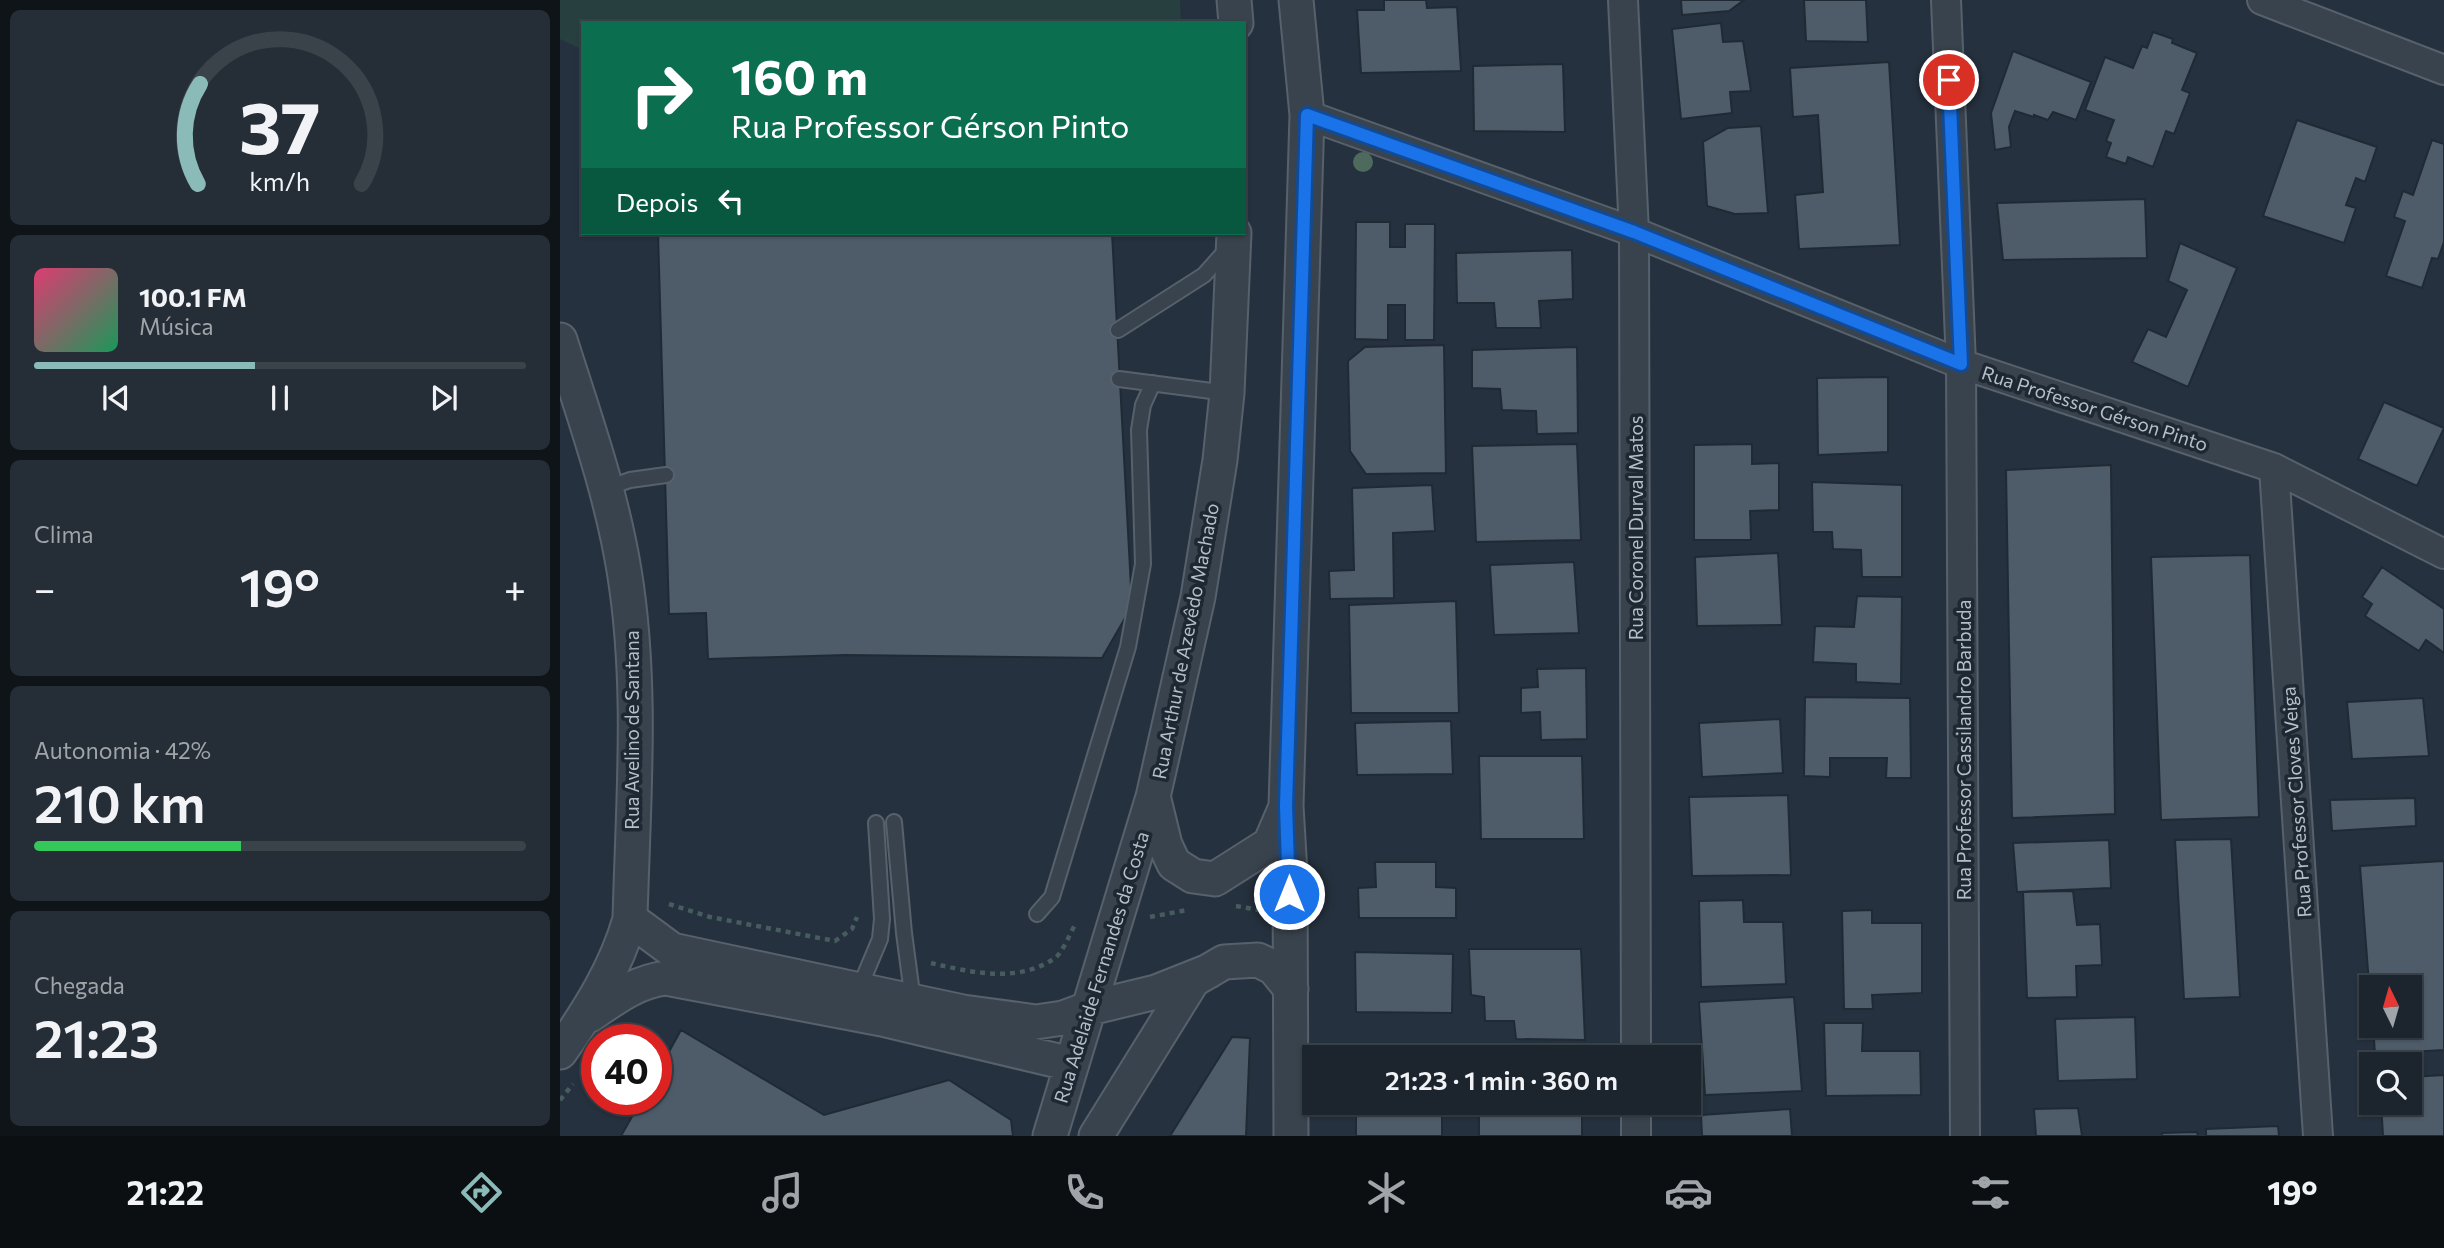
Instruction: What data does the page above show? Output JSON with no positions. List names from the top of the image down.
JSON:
{
  "streets": {
    "street": [
      "Rua Professor Gérson Pinto",
      "Rua Coronel Durval Matos",
      "Rua Arthur de Azevêdo Machado",
      "Rua Avelino de Santana",
      "Rua Professor Cassilandro Barbuda",
      "Rua Professor Cloves Veiga",
      "Rua Adelaide Fernandes da Costa"
    ]
  },
  "crossings": [
    ["Rua Professor Gérson Pinto", "Rua Coronel Durval Matos"],
    ["Rua Professor Gérson Pinto", "Rua Professor Cassilandro Barbuda"],
    ["Rua Professor Gérson Pinto", "Rua Professor Cloves Veiga"],
    ["Rua Arthur de Azevêdo Machado", "Rua Adelaide Fernandes da Costa"],
    ["Rua Avelino de Santana", "Rua Adelaide Fernandes da Costa"]
  ],
  "north": "top",
  "page": {
    "turn": ["160 m", "Rua Professor Gérson Pinto"],
    "then": "Depois",
    "song": ["100.1 FM", "Música"],
    "tile": [
      "Clima",
      ["Autonomia · 42%", "210 km"],
      ["Chegada", "21:23"]
    ],
    "heat": ["−", "19°", "+"],
    "limit": "40",
    "trip": "21:23 · 1 min · 360 m",
    "tabs": ["21:22", "19°"],
    "gauge": ["37", "km/h"]
  }
}
